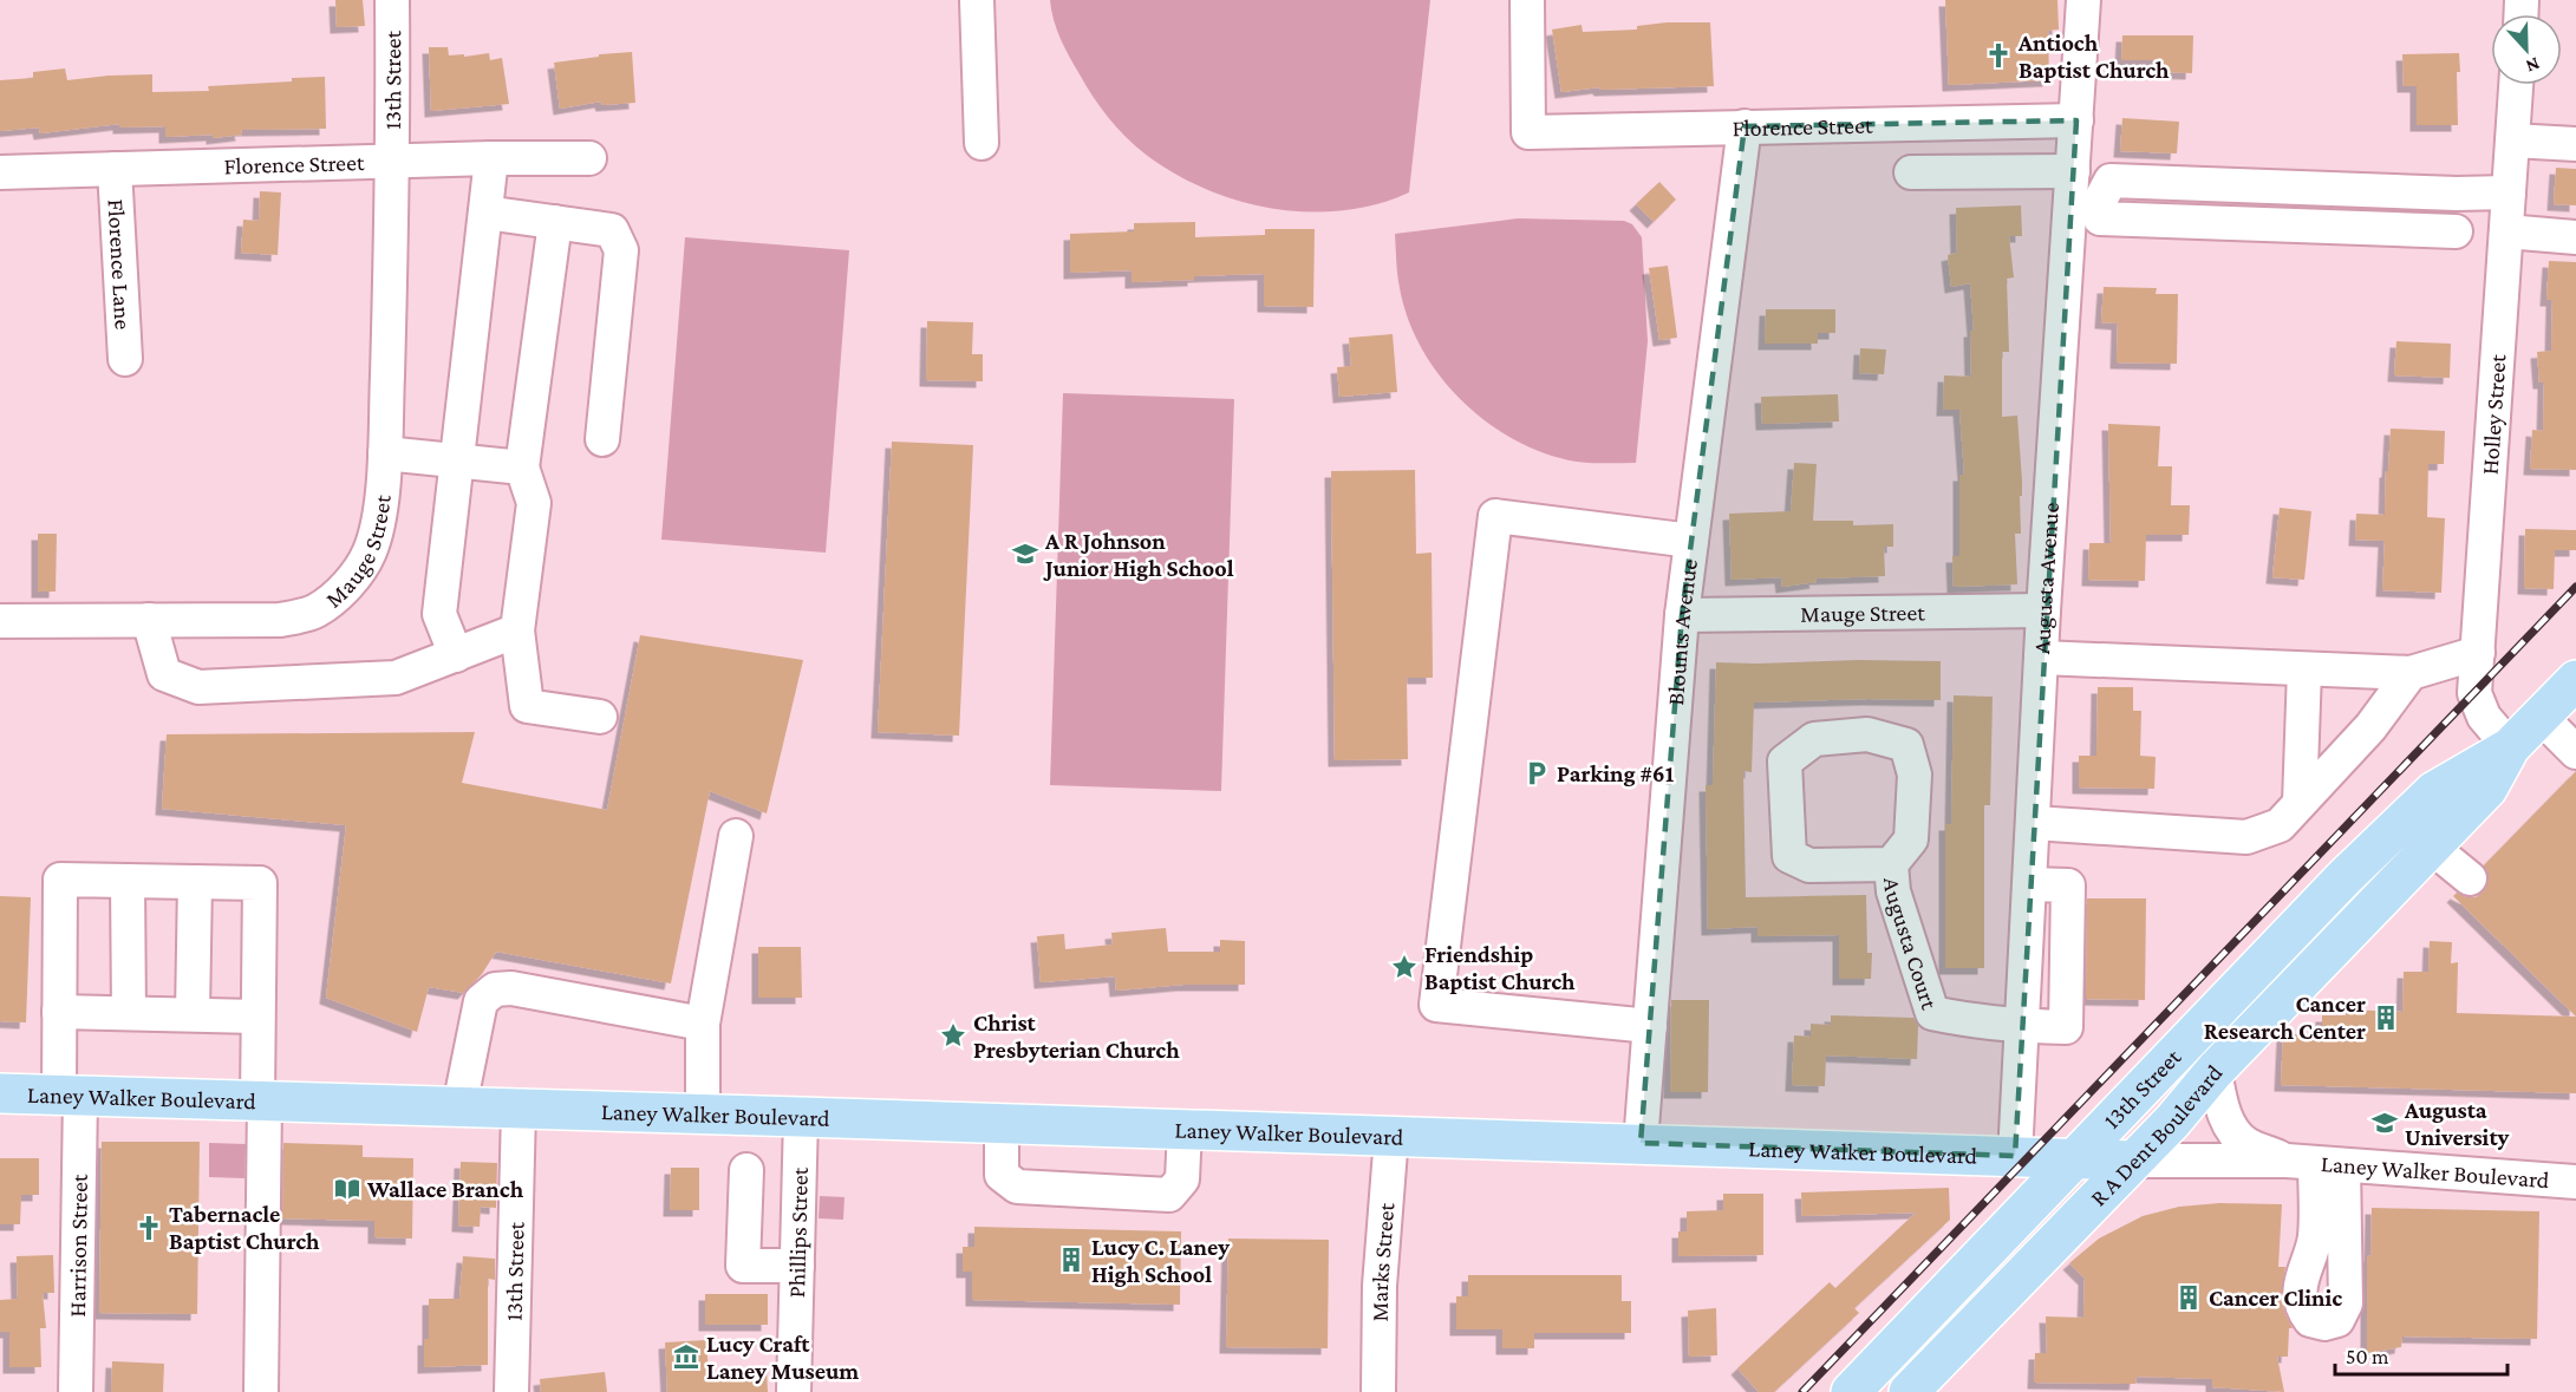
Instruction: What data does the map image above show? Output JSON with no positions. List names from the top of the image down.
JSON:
{
  "streets": {
    "main road": ["13th Street", "Laney Walker Boulevard", "R A Dent Boulevard"],
    "street": [
      "Florence Street",
      "Florence Lane",
      "Holley Street",
      "Mauge Street",
      "Augusta Avenue",
      "Blounts Avenue",
      "Augusta Court",
      "Phillips Street",
      "Harrison Street",
      "Marks Street"
    ]
  },
  "crossings": [
    ["13th Street", "Florence Street"],
    ["13th Street", "Holley Street"],
    ["13th Street", "Mauge Street"],
    ["13th Street", "Laney Walker Boulevard"],
    ["13th Street", "R A Dent Boulevard"],
    ["Florence Street", "Florence Lane"],
    ["Florence Street", "Mauge Street"],
    ["Florence Street", "Augusta Avenue"],
    ["Florence Street", "Blounts Avenue"],
    ["Holley Street", "R A Dent Boulevard"],
    ["Mauge Street", "Augusta Avenue"],
    ["Mauge Street", "Blounts Avenue"],
    ["Augusta Avenue", "Augusta Court"],
    ["Augusta Avenue", "Laney Walker Boulevard"],
    ["Blounts Avenue", "Laney Walker Boulevard"],
    ["Laney Walker Boulevard", "R A Dent Boulevard"],
    ["Laney Walker Boulevard", "Phillips Street"],
    ["Laney Walker Boulevard", "Harrison Street"],
    ["Laney Walker Boulevard", "Marks Street"]
  ],
  "places": {
    "church": ["Antioch Baptist Church", "Tabernacle Baptist Church"],
    "school or university": ["A R Johnson Junior High School", "Augusta University"],
    "parking": ["Parking #61"],
    "place": ["Friendship Baptist Church", "Christ Presbyterian Church"],
    "building": ["Cancer Research Center", "Lucy C. Laney High School", "Cancer Clinic"],
    "library": ["Wallace Branch"],
    "museum": ["Lucy Craft Laney Museum"]
  },
  "scale_bar": "50 m",
  "north": "bottom"
}
